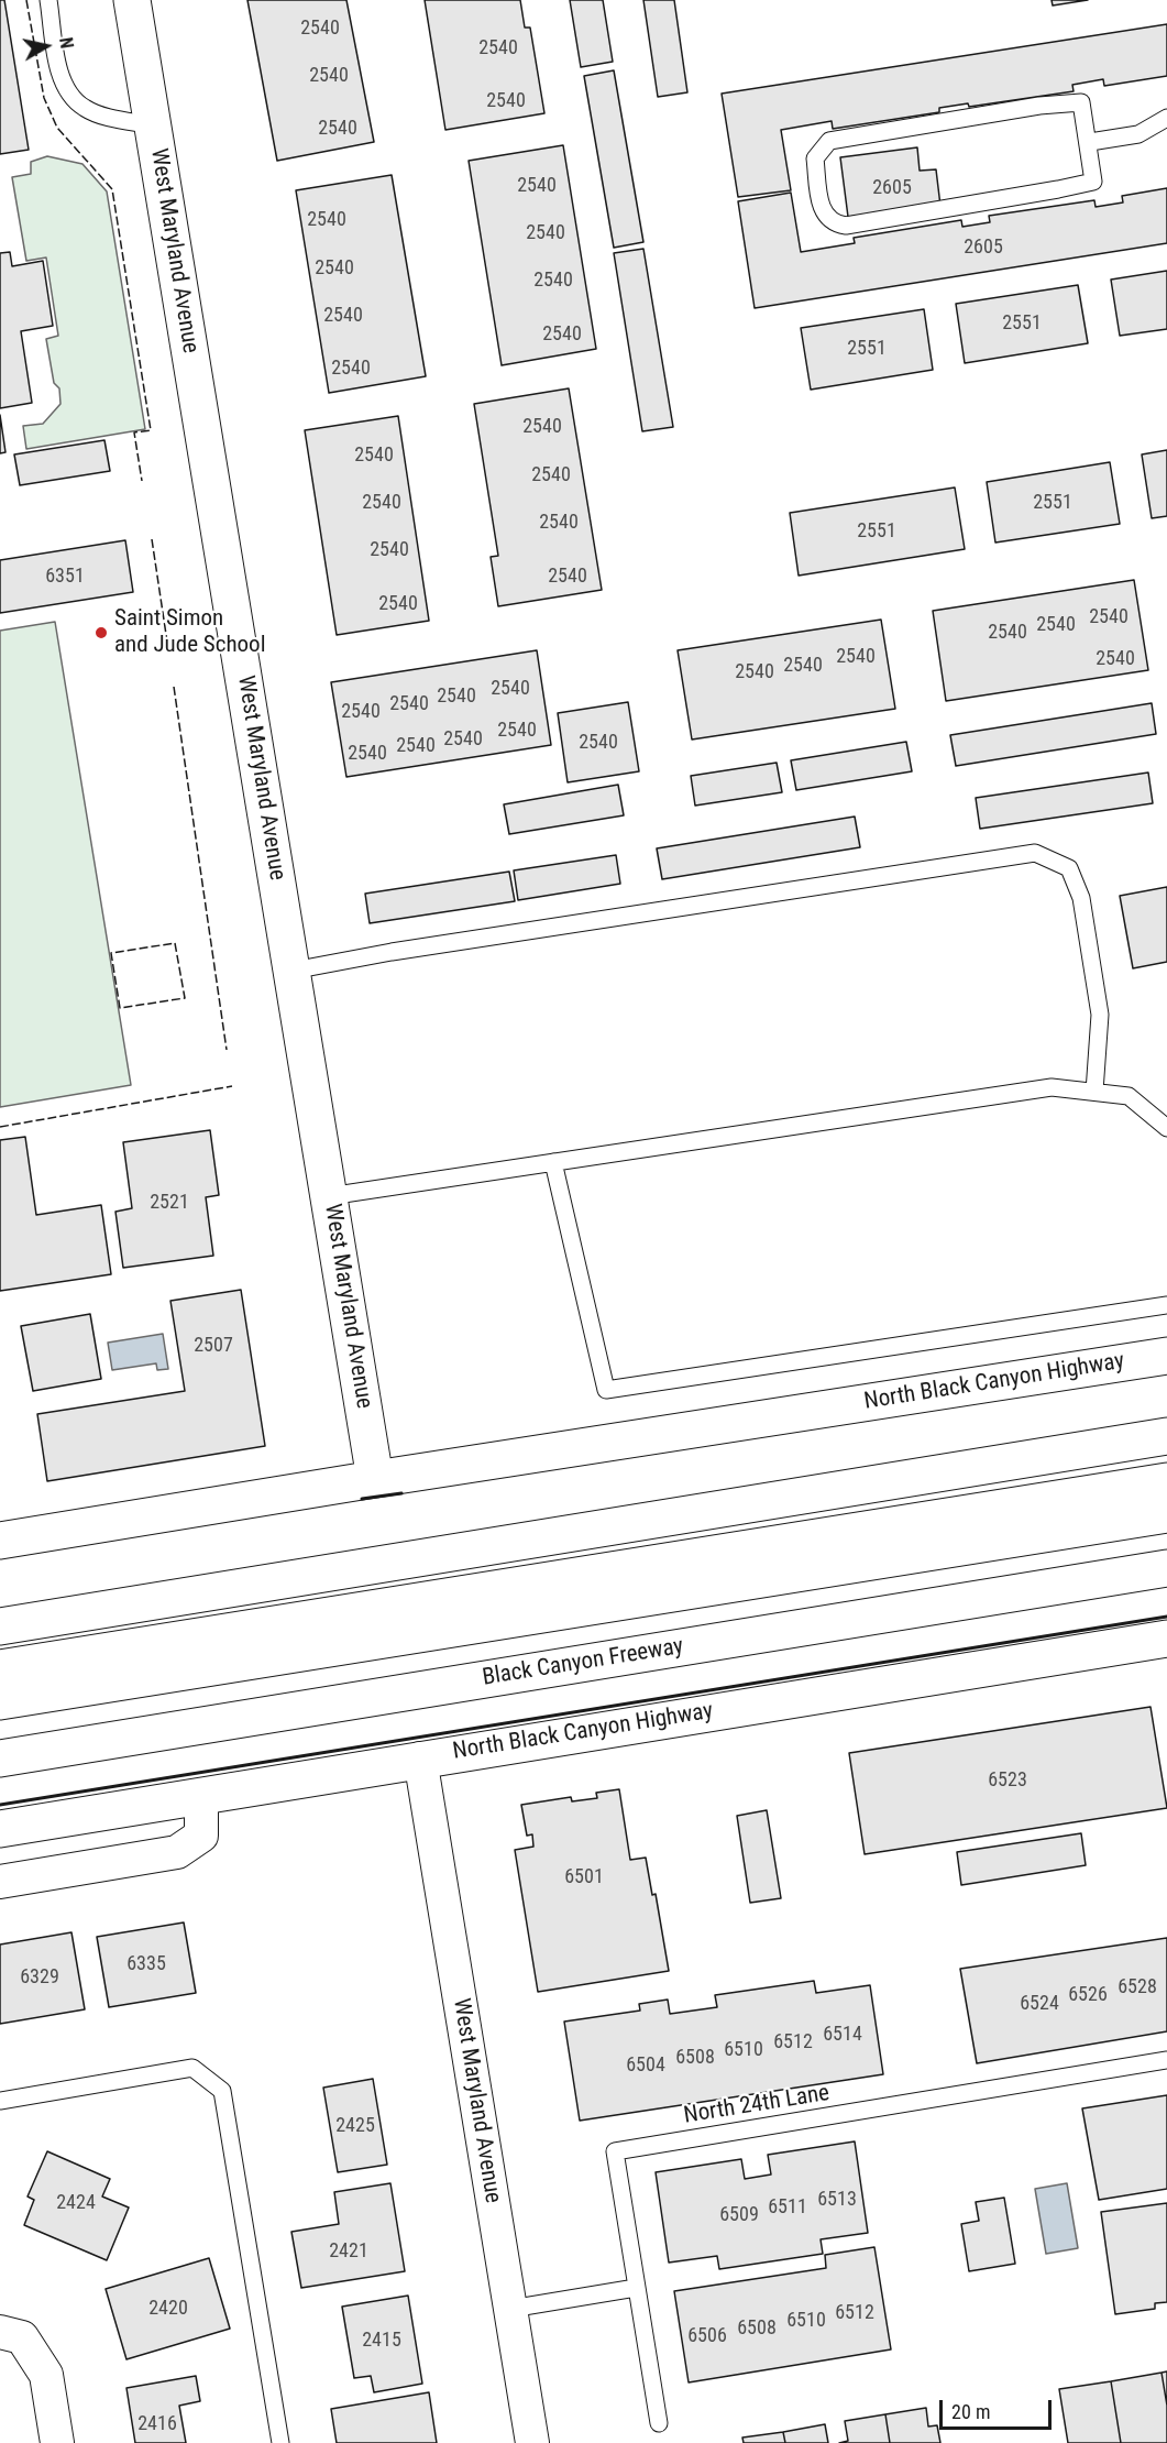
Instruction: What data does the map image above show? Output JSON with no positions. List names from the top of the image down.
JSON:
{
  "streets": {
    "main road": ["West Maryland Avenue", "North Black Canyon Highway", "Black Canyon Freeway"],
    "lane": ["North 24th Lane"]
  },
  "crossings": [
    ["West Maryland Avenue", "North Black Canyon Highway"]
  ],
  "places": ["Saint Simon and Jude School"],
  "house_numbers": [
    "2540",
    "2540",
    "2540",
    "2540",
    "2540",
    "2540",
    "2605",
    "2540",
    "2540",
    "2605",
    "2540",
    "2540",
    "2540",
    "2551",
    "2540",
    "2551",
    "2540",
    "2540",
    "2540",
    "2540",
    "2540",
    "2551",
    "2540",
    "2551",
    "2540",
    "6351",
    "2540",
    "2540",
    "2540",
    "2540",
    "2540",
    "2540",
    "2540",
    "2540",
    "2540",
    "2540",
    "2540",
    "2540",
    "2540",
    "2540",
    "2540",
    "2540",
    "2540",
    "2540",
    "2521",
    "2507",
    "6523",
    "6501",
    "6335",
    "6329",
    "6528",
    "6526",
    "6524",
    "6514",
    "6512",
    "6510",
    "6508",
    "6504",
    "2425",
    "6513",
    "2424",
    "6511",
    "6509",
    "2421",
    "2420",
    "6512",
    "6510",
    "6508",
    "6506",
    "2415",
    "2416"
  ],
  "scale_bar": "20 m",
  "north": "right"
}
